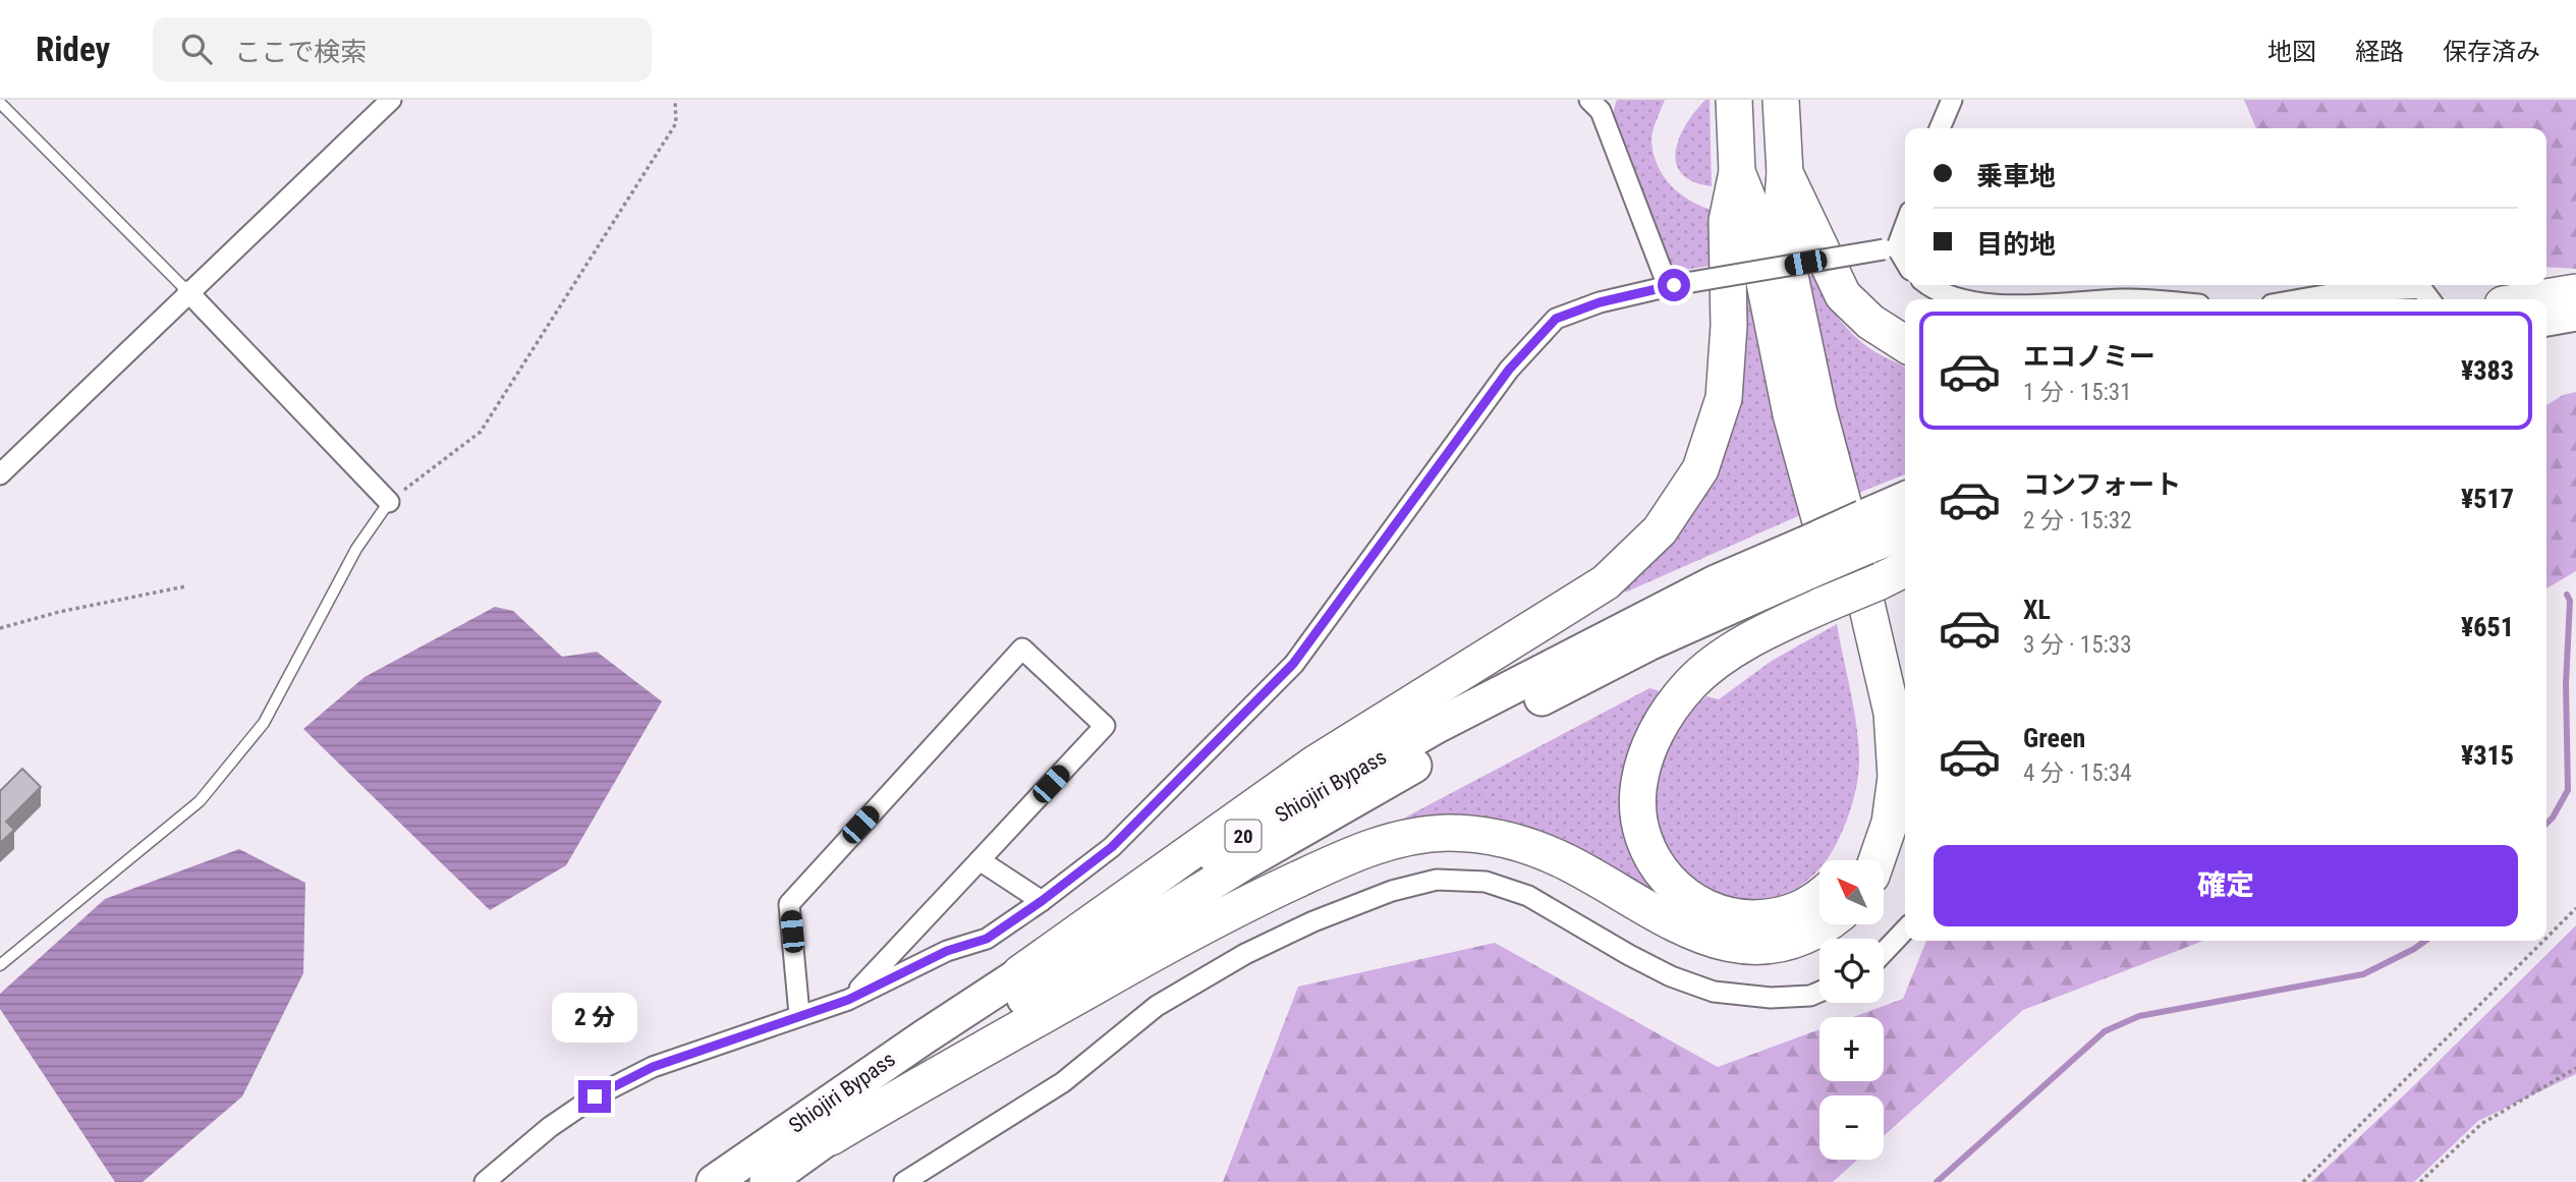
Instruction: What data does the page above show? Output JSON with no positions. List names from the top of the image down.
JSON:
{
  "streets": {
    "highway": ["Shiojiri Bypass", "20"]
  },
  "north": "top left",
  "page": {
    "header": "Ridey",
    "search": "ここで検索",
    "nav": ["地図", "経路", "保存済み"],
    "banner": ["乗車地", "目的地"],
    "list": [
      {
        "name": "エコノミー",
        "note": "1 分 · 15:31",
        "value": "¥383"
      },
      {
        "name": "コンフォート",
        "note": "2 分 · 15:32",
        "value": "¥517"
      },
      {
        "name": "XL",
        "note": "3 分 · 15:33",
        "value": "¥651"
      },
      {
        "name": "Green",
        "note": "4 分 · 15:34",
        "value": "¥315"
      }
    ],
    "buttons": "確定",
    "map_buttons": ["+", "−"],
    "bubble": "2 分"
  }
}
